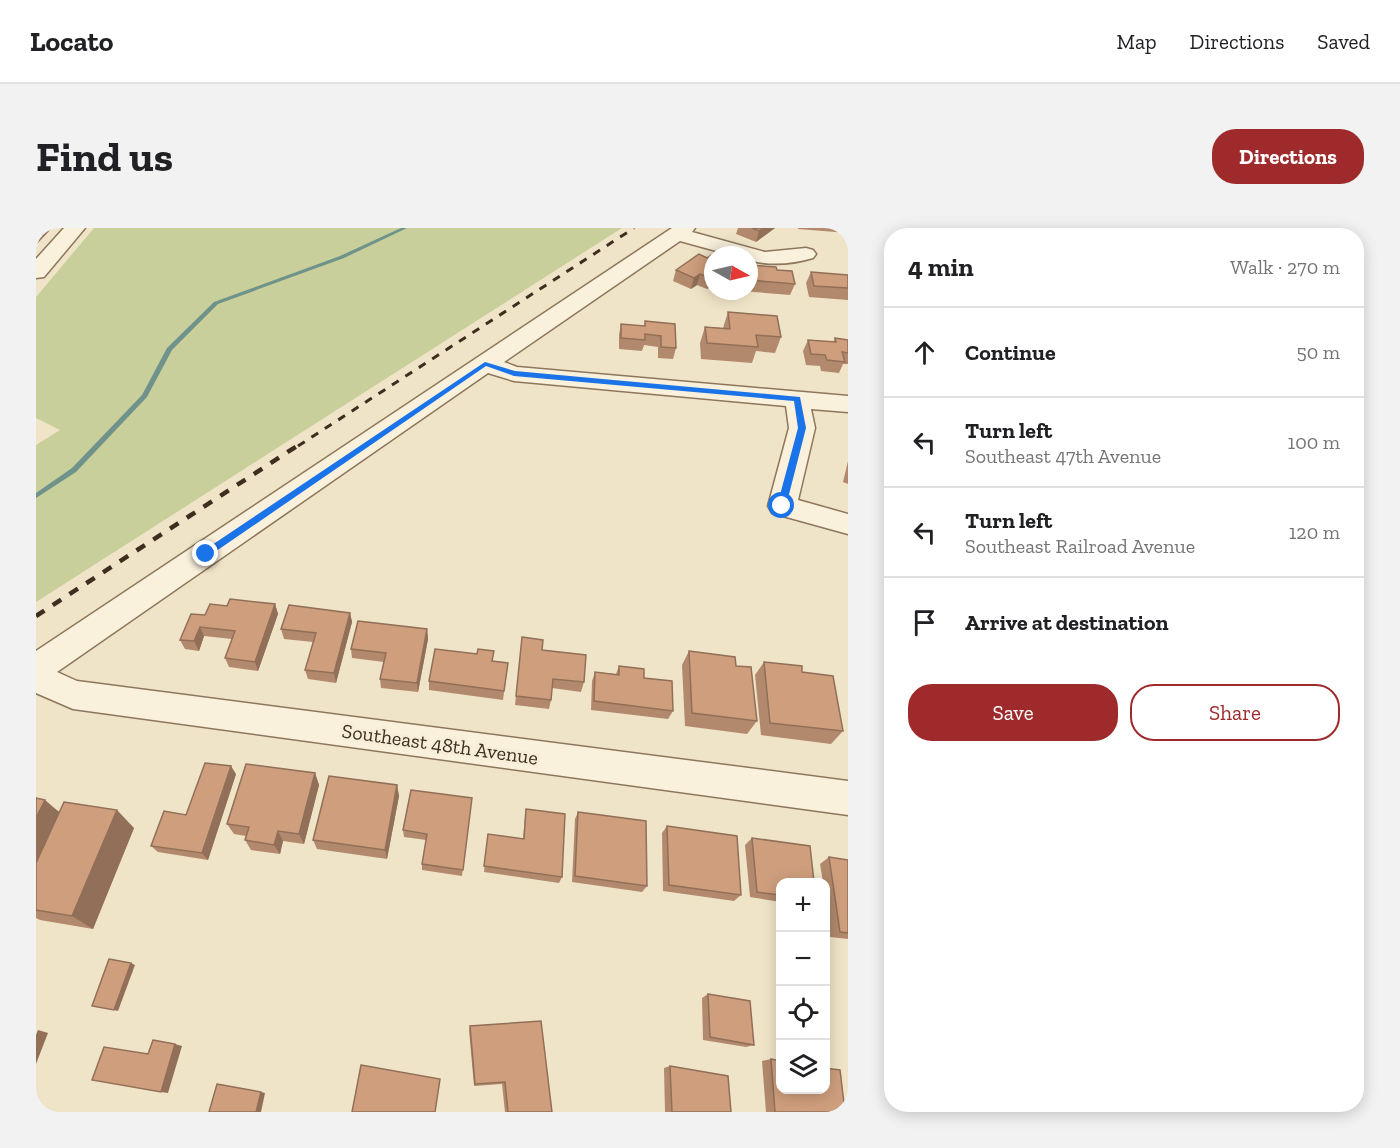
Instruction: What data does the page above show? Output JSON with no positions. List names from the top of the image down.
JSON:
{
  "streets": {
    "street": ["Southeast 48th Avenue"]
  },
  "north": "right",
  "page": {
    "header": "Locato",
    "nav": ["Map", "Directions", "Saved"],
    "buttons": [
      "Directions",
      ["Save", "Share"]
    ],
    "title": "Find us",
    "heading": ["4 min", "Walk · 270 m"],
    "list": [
      ["Continue", "50 m"],
      ["Turn left", "Southeast 47th Avenue", "100 m"],
      ["Turn left", "Southeast Railroad Avenue", "120 m"],
      "Arrive at destination"
    ],
    "map_buttons": ["+", "−"]
  }
}
